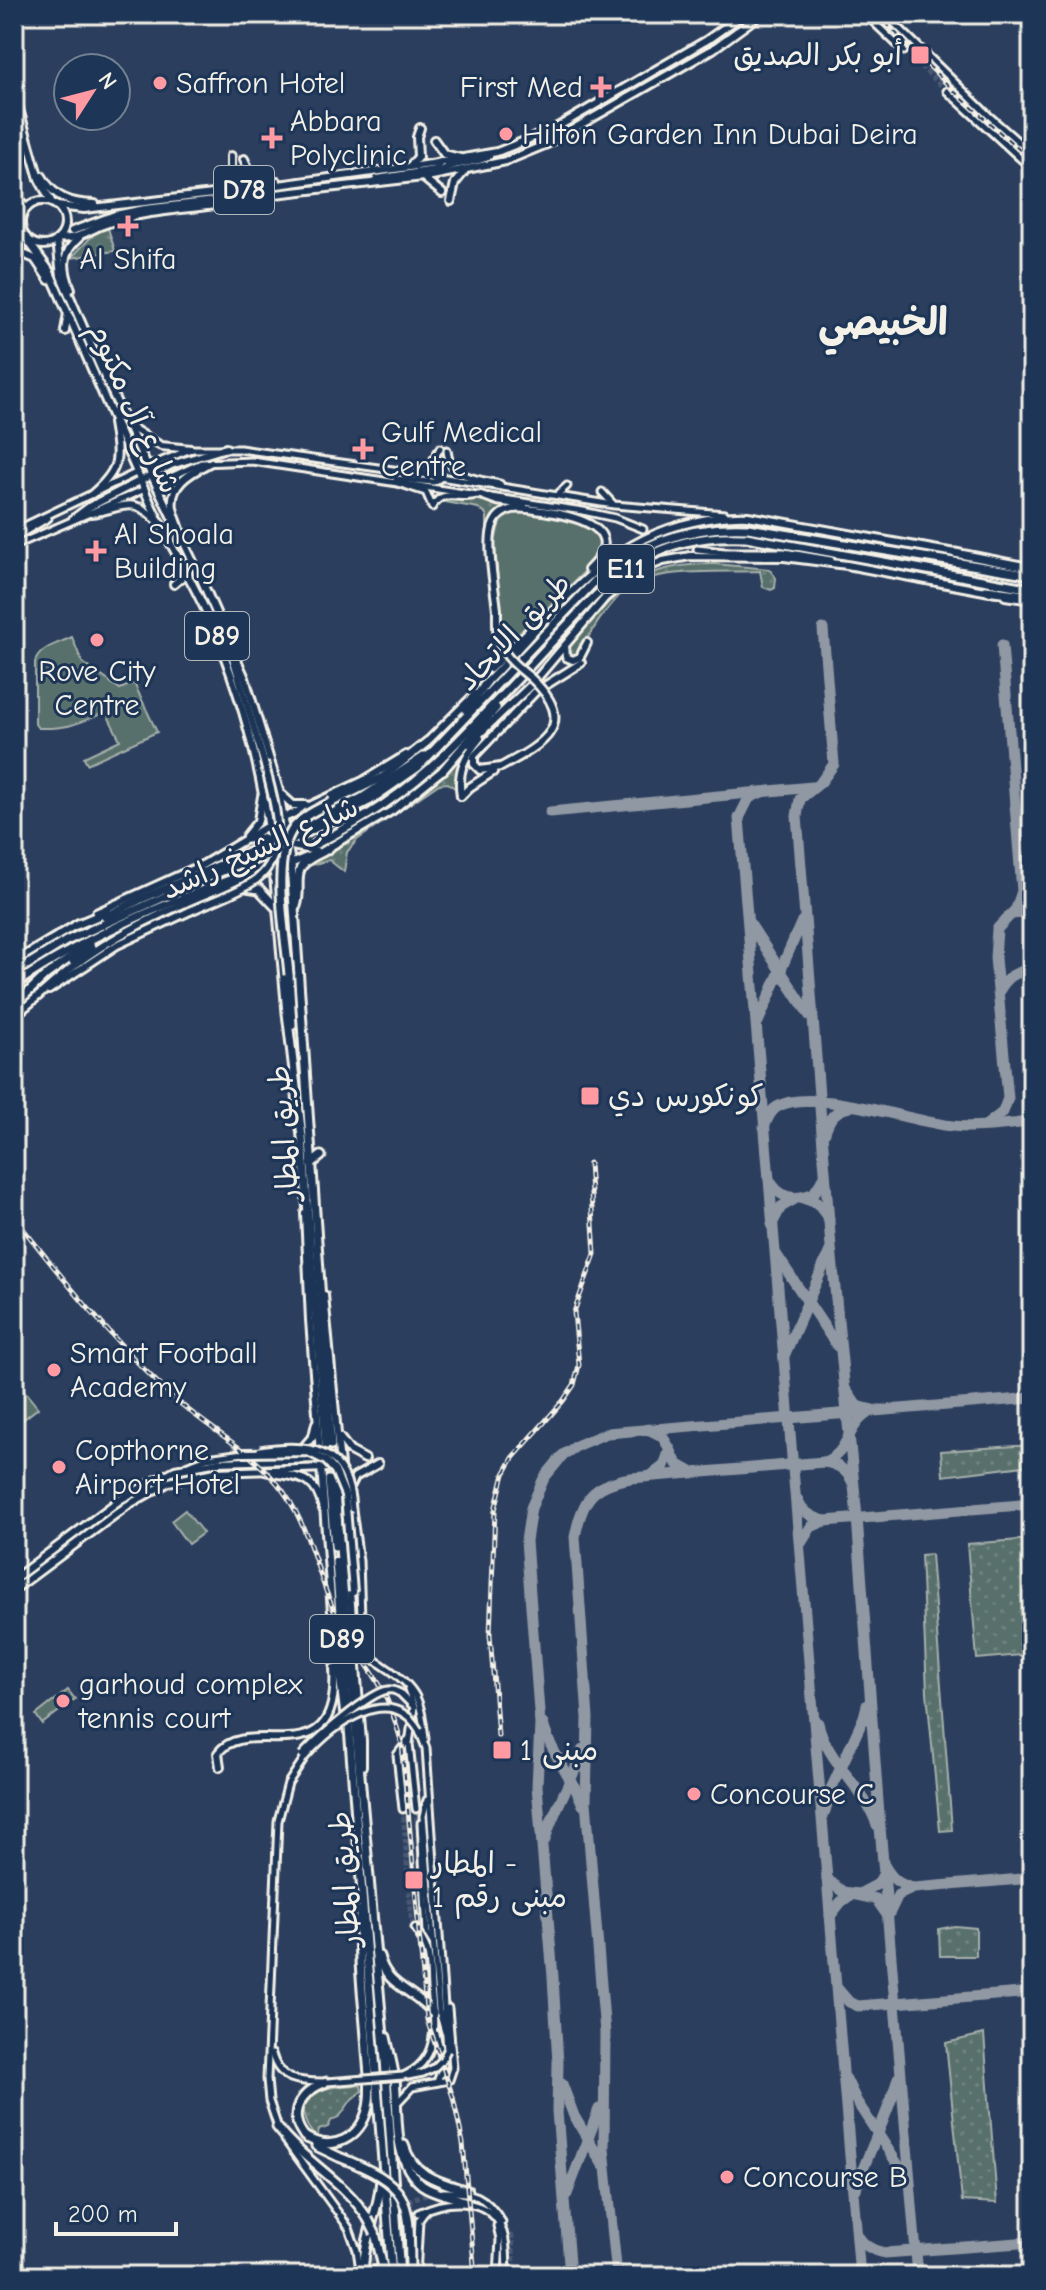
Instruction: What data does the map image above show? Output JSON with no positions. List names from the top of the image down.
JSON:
{
  "streets": {
    "highway": [
      "E11",
      "طريق الاتحاد",
      "D89",
      "طريق المطار"
    ],
    "main road": ["D78", "شارع آل مكتوم", "شارع الشيخ راشد"]
  },
  "crossings": [
    ["D78", "شارع آل مكتوم"],
    ["شارع آل مكتوم", "طريق المطار"],
    ["طريق الاتحاد", "شارع الشيخ راشد"],
    ["طريق الاتحاد", "طريق المطار"],
    ["شارع الشيخ راشد", "طريق المطار"]
  ],
  "districts": ["الخبيصي"],
  "places": {
    "transit": [
      "أبو بكر الصديق",
      "كونكورس دي",
      "مبنى 1",
      "المطار - مبنى رقم 1"
    ],
    "other": [
      "Saffron Hotel",
      "Hilton Garden Inn Dubai Deira",
      "Rove City Centre",
      "Smart Football Academy",
      "Copthorne Airport Hotel",
      "garhoud complex tennis court",
      "Concourse C",
      "Concourse B"
    ],
    "health": [
      "First Med",
      "Abbara Polyclinic",
      "Al Shifa",
      "Gulf Medical Centre",
      "Al Shoala Building"
    ]
  },
  "scale_bar": "200 m",
  "north": "top right"
}
